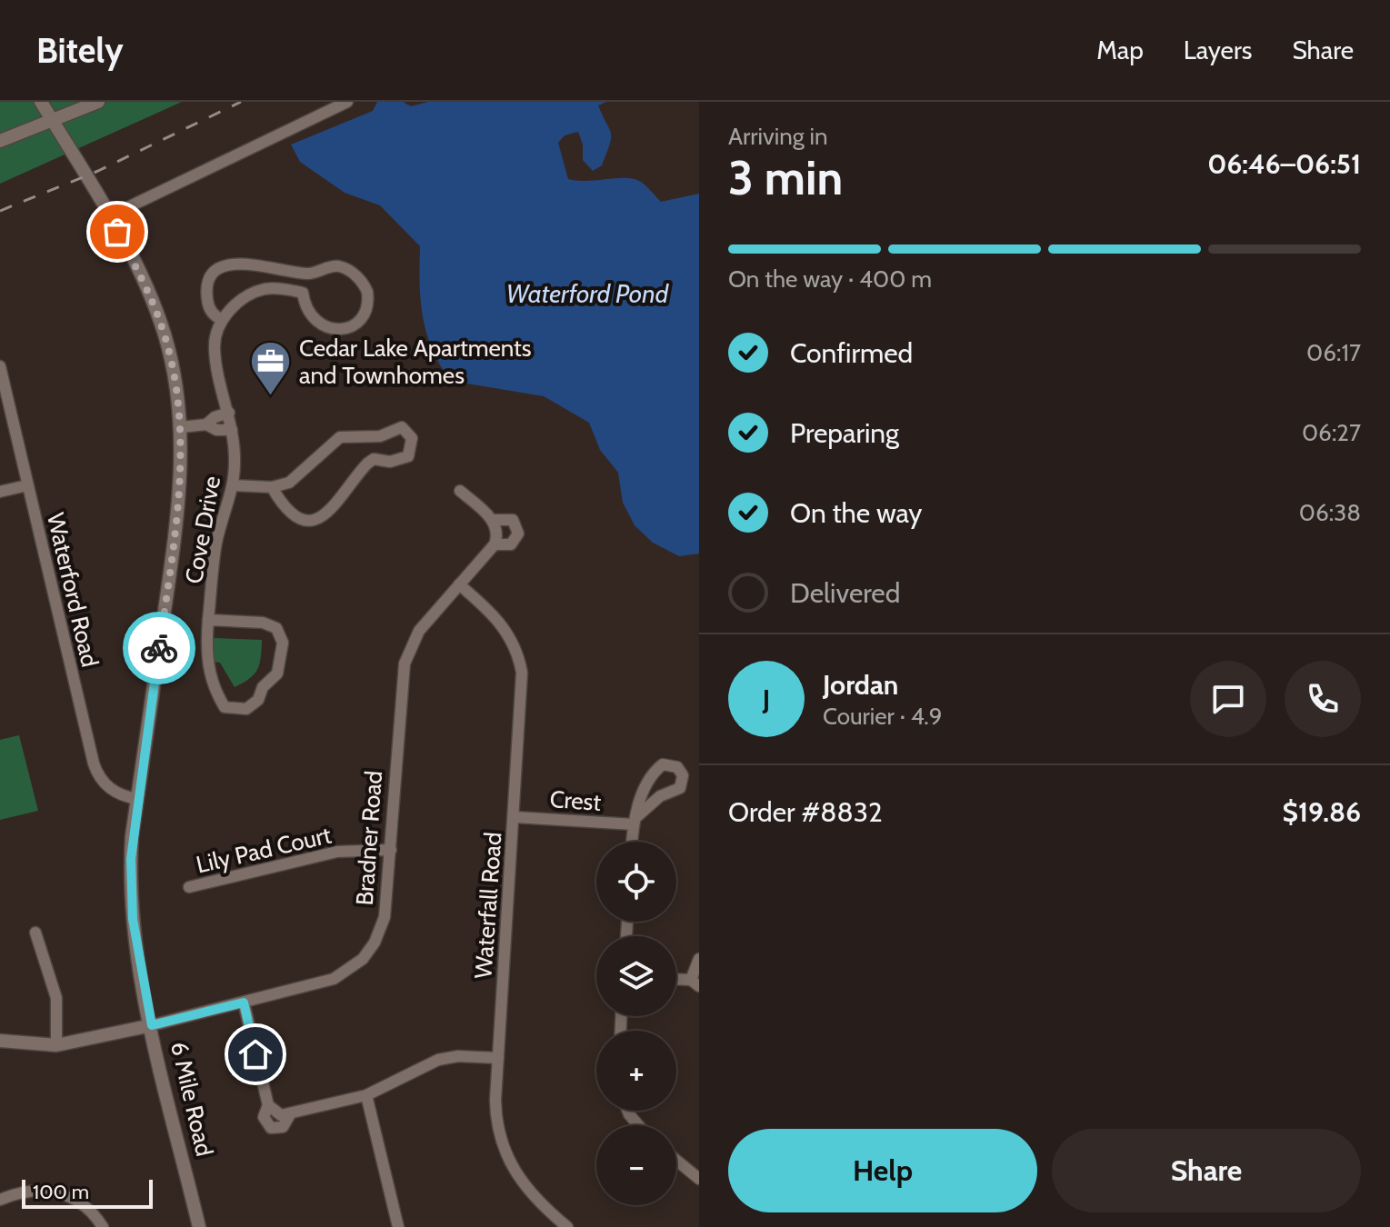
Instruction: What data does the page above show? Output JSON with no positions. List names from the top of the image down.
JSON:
{
  "streets": {
    "street": [
      "Cove Drive",
      "Waterford Road",
      "Crest",
      "Bradner Road",
      "Lily Pad Court",
      "Waterfall Road",
      "6 Mile Road"
    ]
  },
  "crossings": [
    ["Waterford Road", "6 Mile Road"],
    ["Crest", "Waterfall Road"],
    ["Bradner Road", "Lily Pad Court"],
    ["Bradner Road", "Waterfall Road"],
    ["Bradner Road", "6 Mile Road"]
  ],
  "water": ["Waterford Pond"],
  "places": {
    "office": ["Cedar Lake Apartments and Townhomes"]
  },
  "scale_bar": "100 m",
  "page": {
    "header": "Bitely",
    "nav": ["Map", "Layers", "Share"],
    "heading": ["3 min", "Arriving in", "06:46–06:51"],
    "panel": [
      "Jordan",
      "Courier · 4.9",
      "Order #8832",
      "$19.86"
    ],
    "bar": "On the way · 400 m",
    "list": [
      ["Confirmed", "06:17"],
      ["Preparing", "06:27"],
      ["On the way", "06:38"],
      "Delivered"
    ],
    "round": "J",
    "map_buttons": ["+", "−"],
    "buttons": ["Help", "Share"],
    "scale": "100 m"
  }
}
